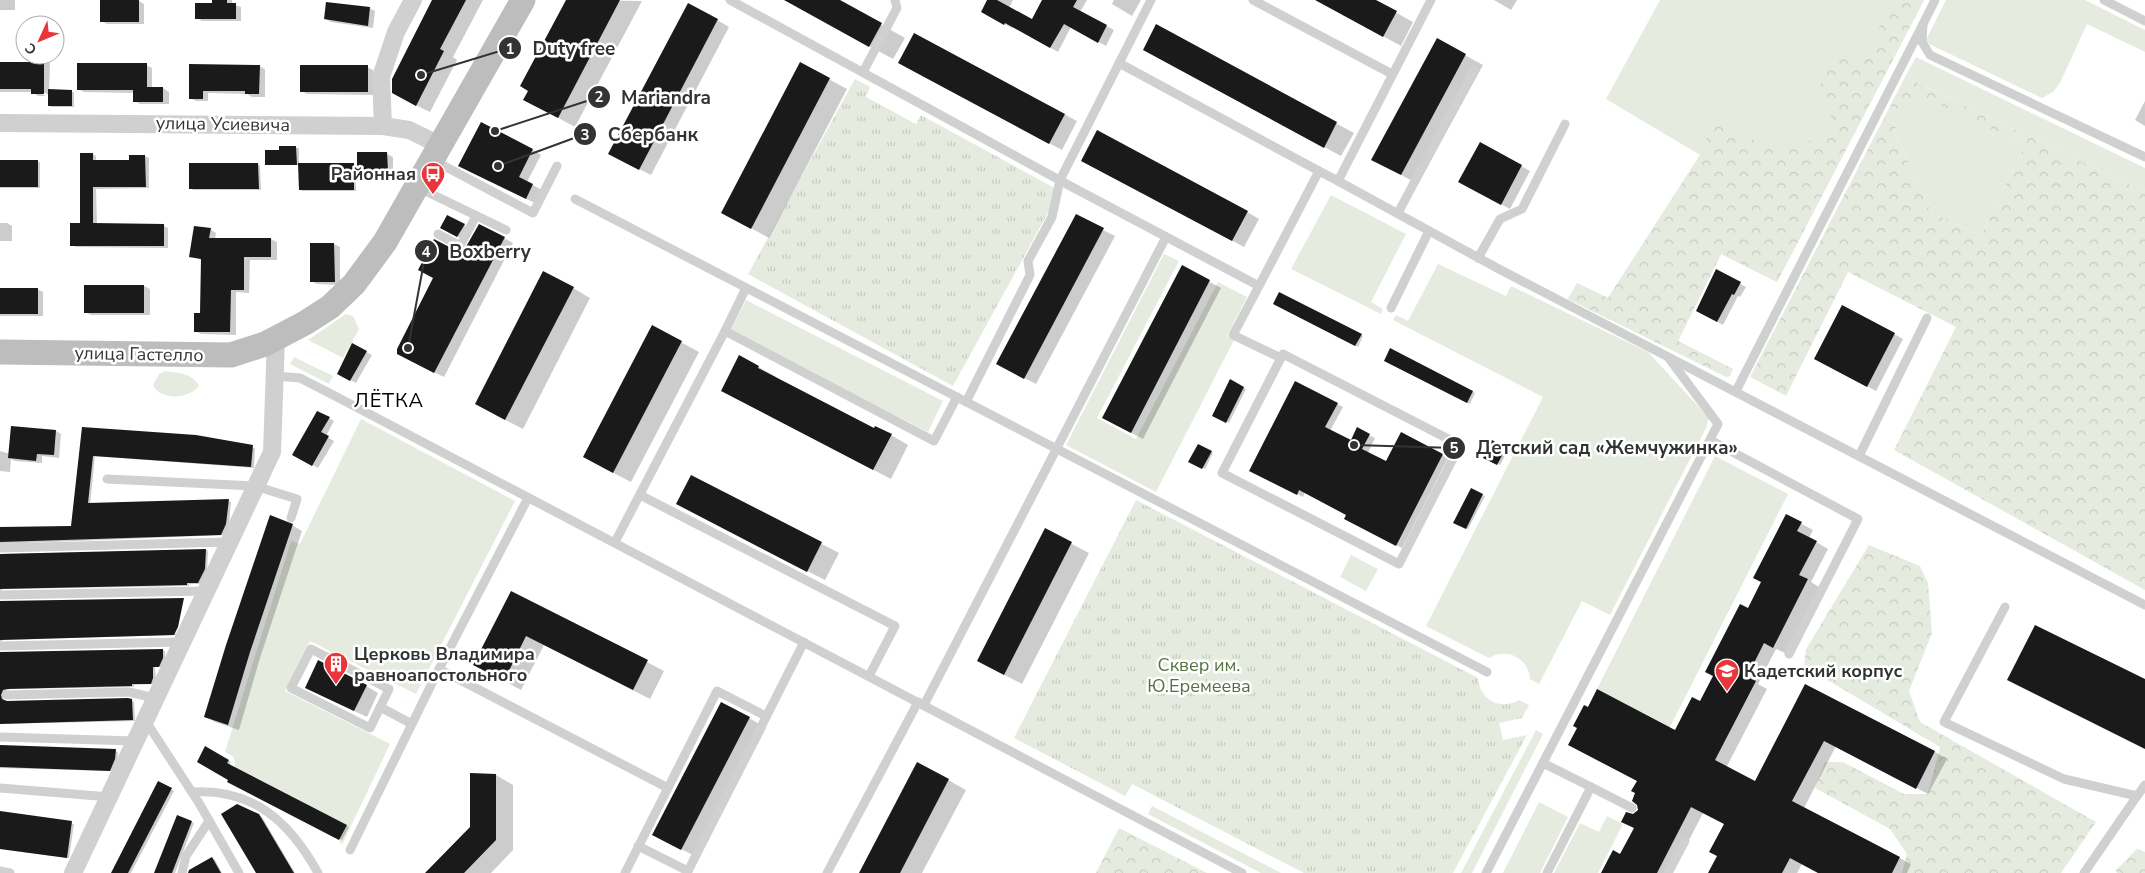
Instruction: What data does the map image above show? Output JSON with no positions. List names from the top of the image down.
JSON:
{
  "streets": {
    "street": ["улица Усиевича", "улица Гастелло"]
  },
  "crossings": [
    ["улица Усиевича", "улица Гастелло"]
  ],
  "districts": ["ЛЁТКА"],
  "parks": ["Сквер им. Ю.Еремеева"],
  "places": {
    "other": [
      "Duty free",
      "Mariandra",
      "Сбербанк",
      "Boxberry",
      "Детский сад «Жемчужинка»"
    ],
    "bus stop": ["Районная"],
    "building": ["Церковь Владимира равноапостольного"],
    "school or university": ["Кадетский корпус"]
  },
  "north": "bottom left"
}
